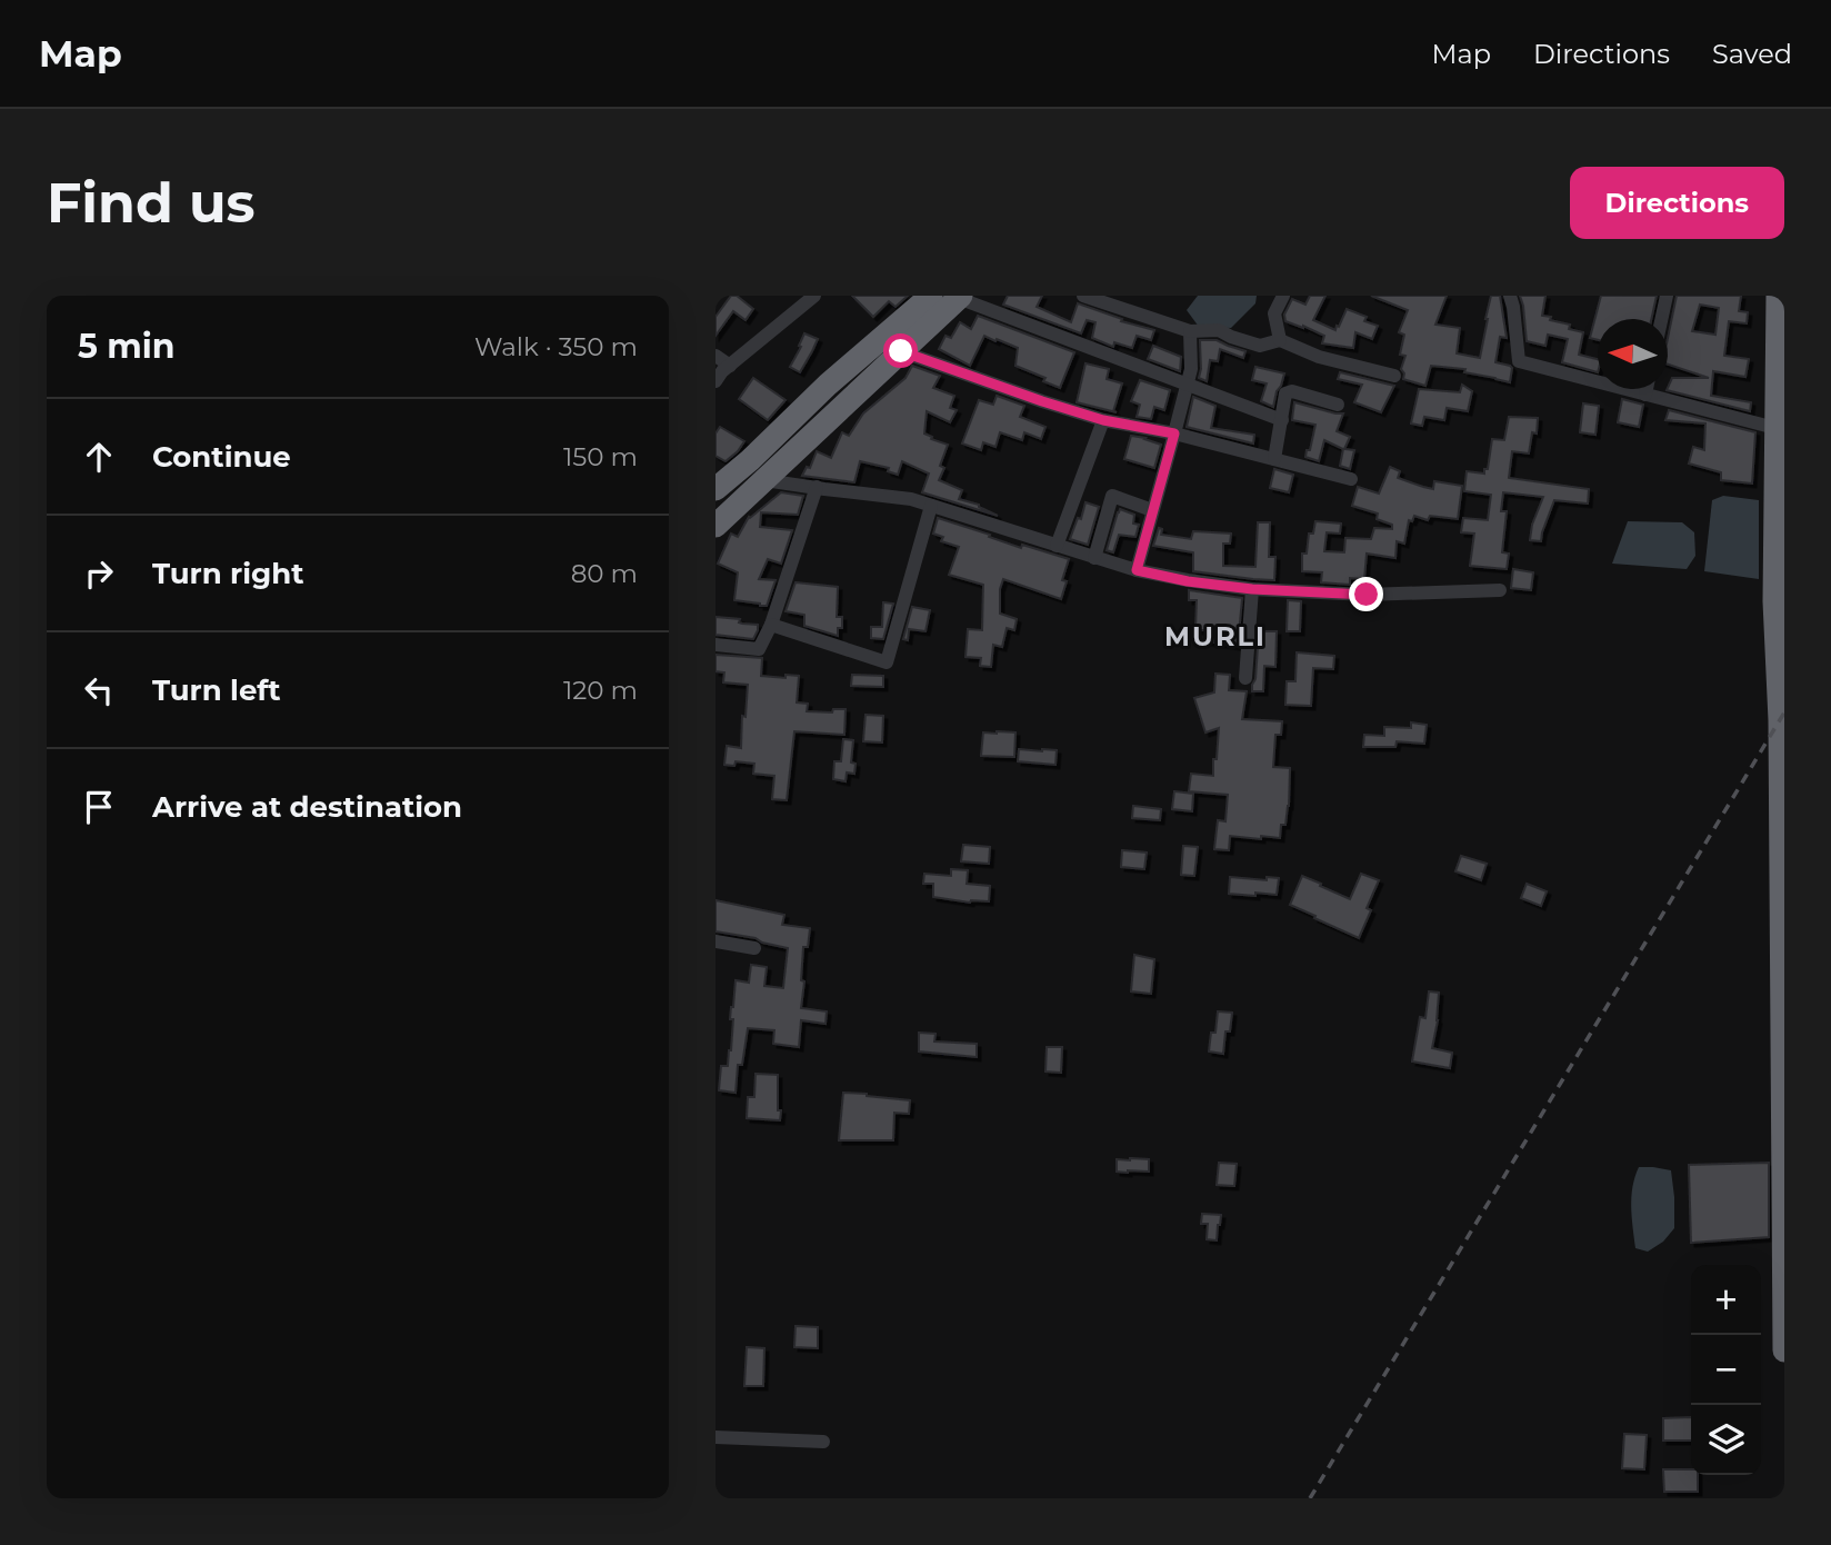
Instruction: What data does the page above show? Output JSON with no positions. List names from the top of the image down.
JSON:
{
  "districts": ["MURLI"],
  "north": "left",
  "page": {
    "header": "Map",
    "nav": ["Map", "Directions", "Saved"],
    "buttons": "Directions",
    "title": "Find us",
    "heading": ["5 min", "Walk · 350 m"],
    "list": [
      ["Continue", "150 m"],
      ["Turn right", "80 m"],
      ["Turn left", "120 m"],
      "Arrive at destination"
    ],
    "map_buttons": ["+", "−"]
  }
}
